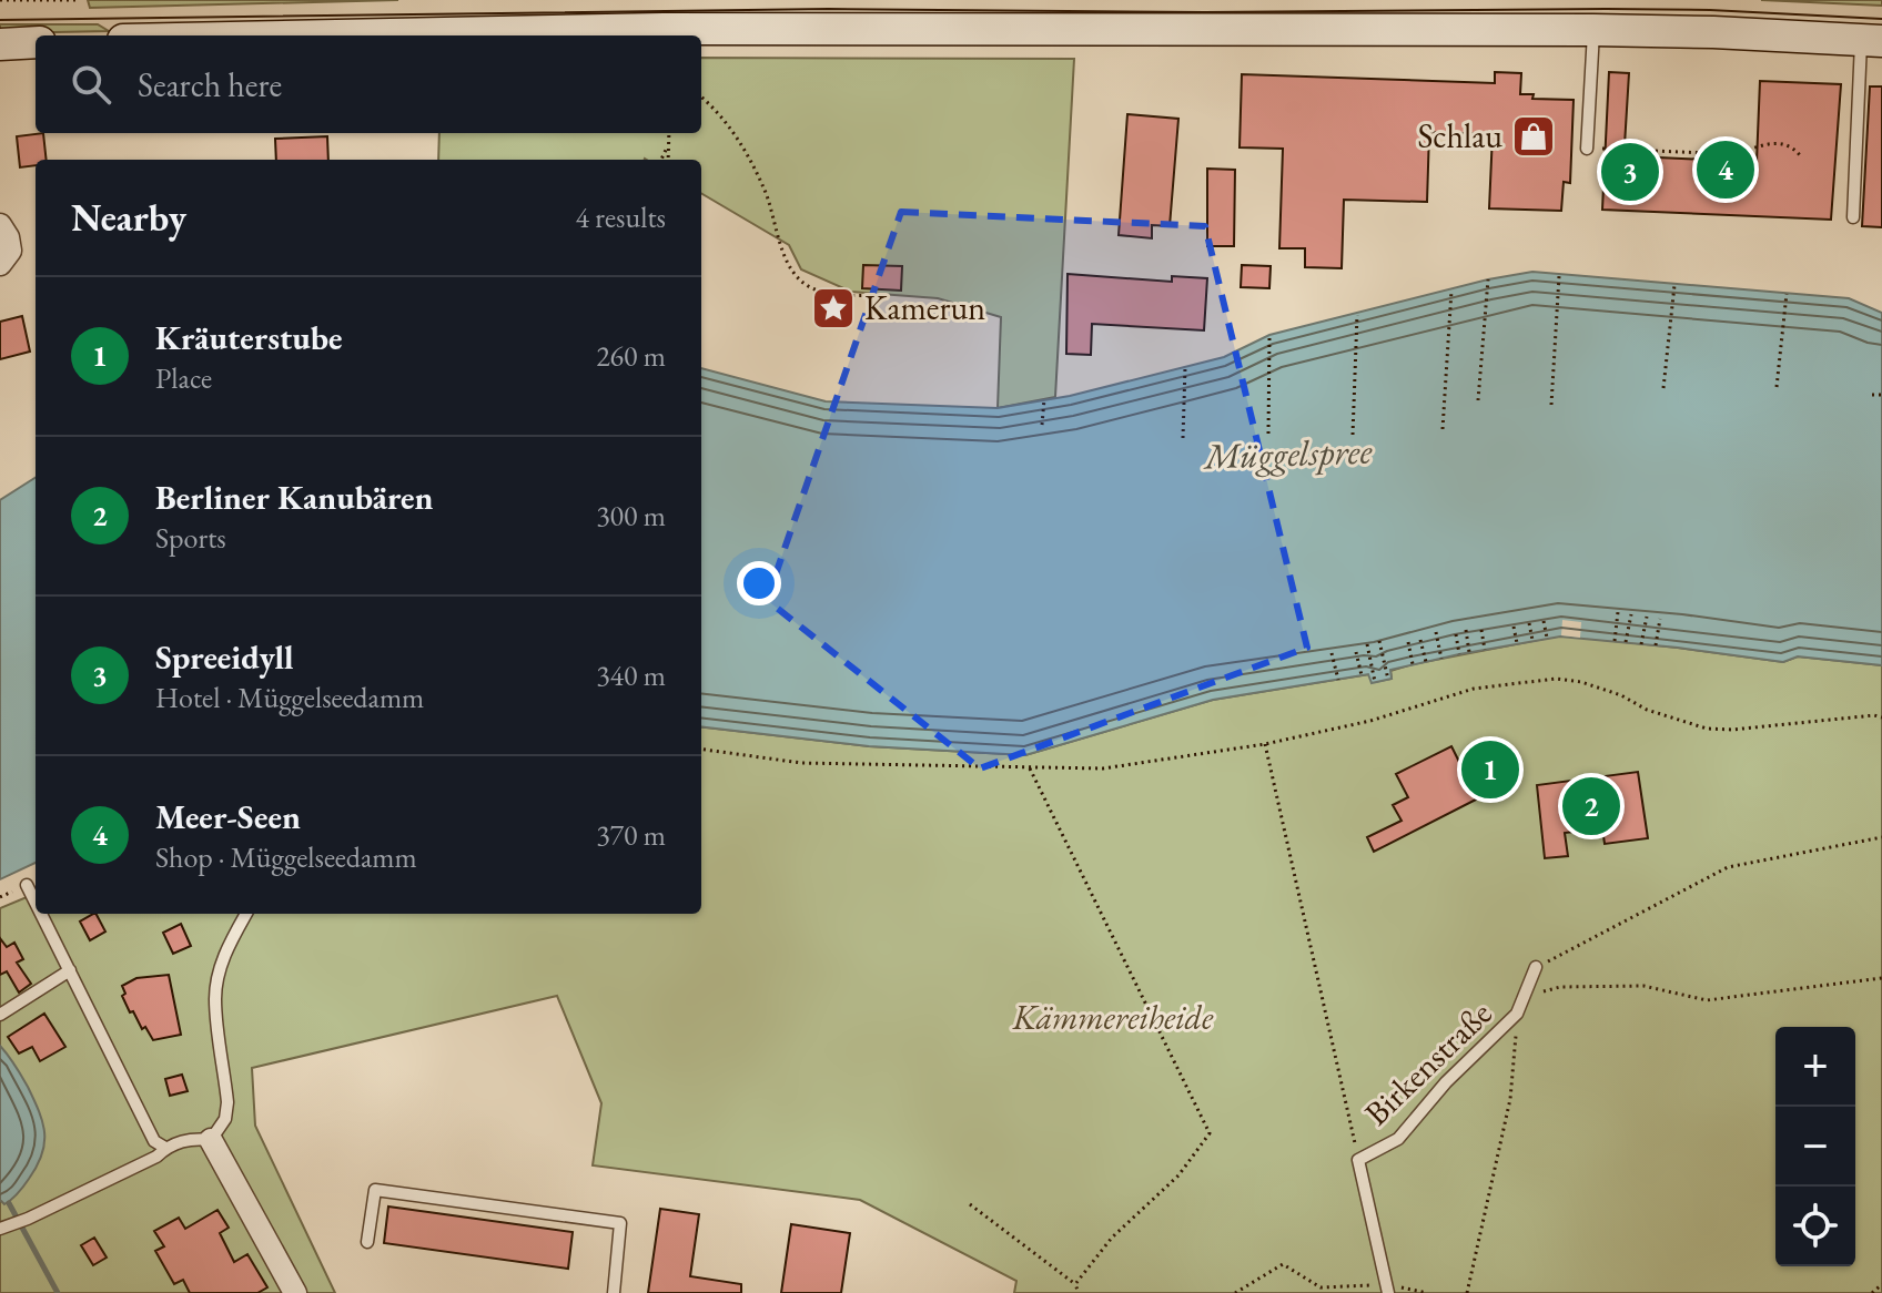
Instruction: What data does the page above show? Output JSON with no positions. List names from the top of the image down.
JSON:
{
  "streets": {
    "lane": ["Birkenstraße"]
  },
  "water": ["Müggelspree"],
  "parks": ["Kämmereiheide"],
  "places": {
    "shop": ["Schlau"],
    "place": ["Kamerun"]
  },
  "page": {
    "search": "Search here",
    "pins": [
      "4",
      "3",
      "1",
      "2"
    ],
    "heading": ["Nearby", "4 results"],
    "list": [
      {
        "mark": "1",
        "name": "Kräuterstube",
        "note": "Place",
        "value": "260 m"
      },
      {
        "mark": "2",
        "name": "Berliner Kanubären",
        "note": "Sports",
        "value": "300 m"
      },
      {
        "mark": "3",
        "name": "Spreeidyll",
        "note": "Hotel · Müggelseedamm",
        "value": "340 m"
      },
      {
        "mark": "4",
        "name": "Meer-Seen",
        "note": "Shop · Müggelseedamm",
        "value": "370 m"
      }
    ],
    "map_buttons": ["+", "−"]
  }
}
